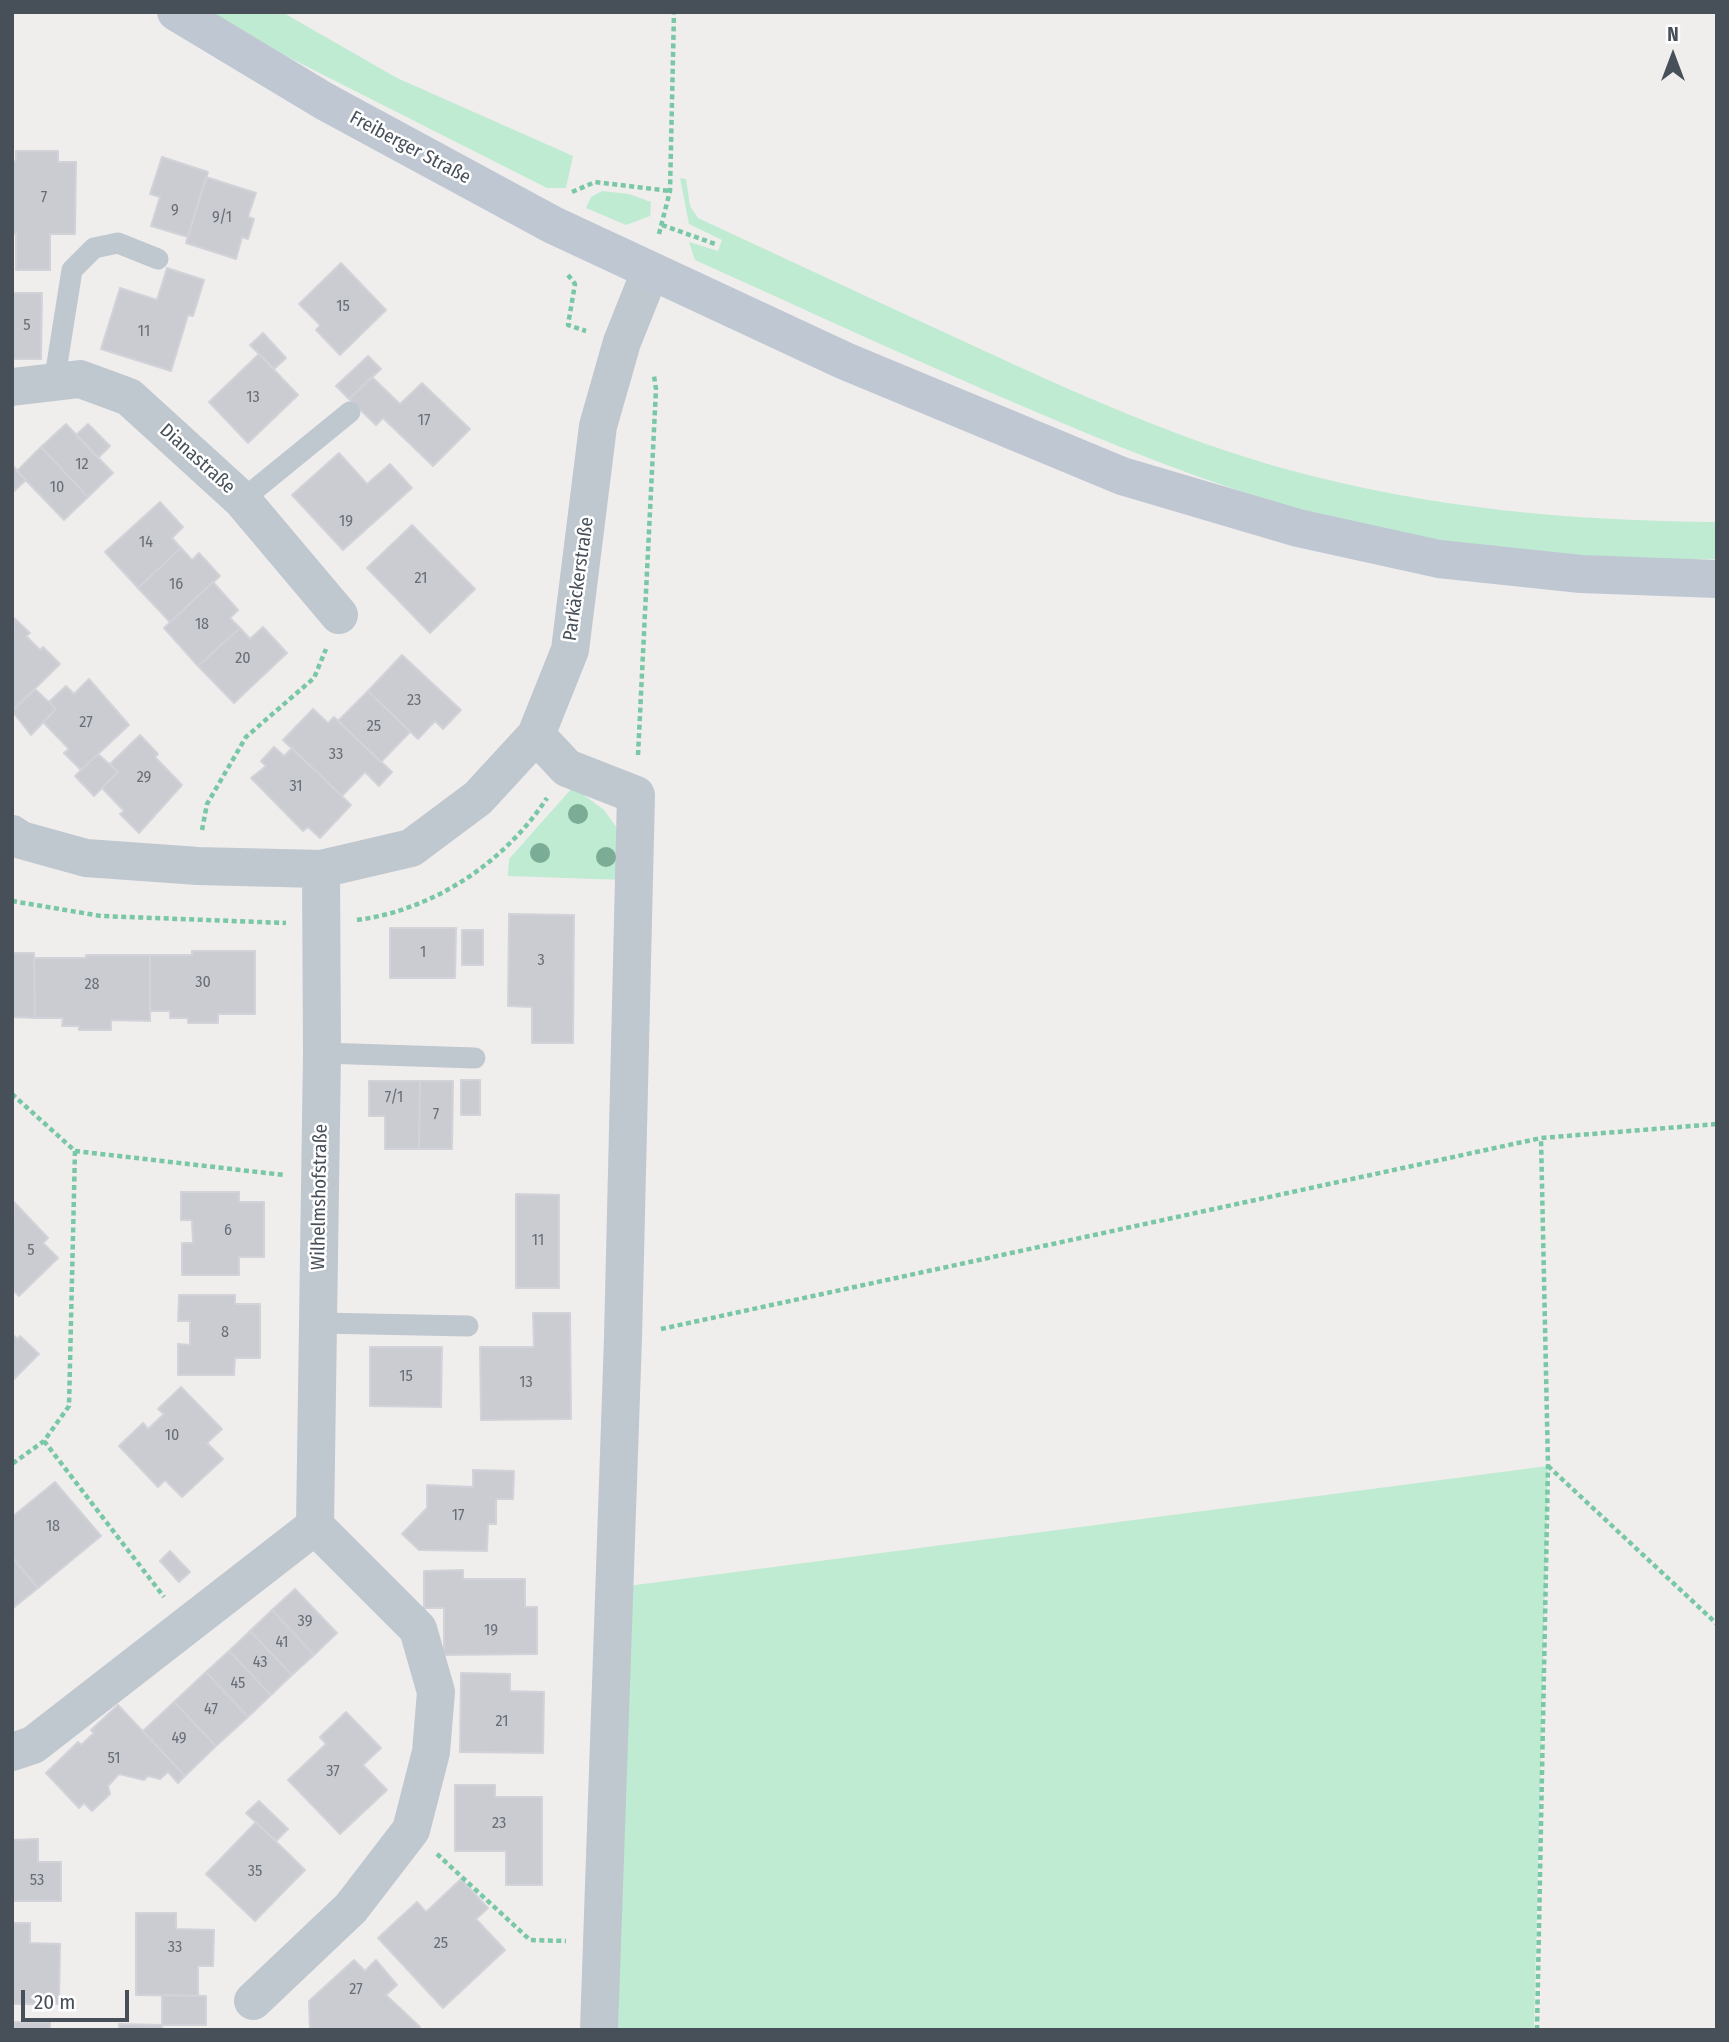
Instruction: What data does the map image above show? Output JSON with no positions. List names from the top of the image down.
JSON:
{
  "streets": {
    "main road": ["Freiberger Straße"],
    "street": ["Dianastraße", "Parkäckerstraße", "Wilhelmshofstraße"]
  },
  "crossings": [
    ["Freiberger Straße", "Parkäckerstraße"],
    ["Parkäckerstraße", "Wilhelmshofstraße"]
  ],
  "house_numbers": [
    "7",
    "9",
    "9/1",
    "15",
    "5",
    "11",
    "13",
    "17",
    "12",
    "10",
    "19",
    "14",
    "21",
    "16",
    "18",
    "20",
    "23",
    "27",
    "25",
    "33",
    "29",
    "31",
    "1",
    "3",
    "30",
    "28",
    "7/1",
    "7",
    "6",
    "11",
    "5",
    "8",
    "15",
    "13",
    "10",
    "17",
    "18",
    "39",
    "19",
    "41",
    "43",
    "45",
    "47",
    "21",
    "49",
    "51",
    "37",
    "23",
    "35",
    "53",
    "25",
    "33",
    "27"
  ],
  "scale_bar": "20 m",
  "north": "top"
}
